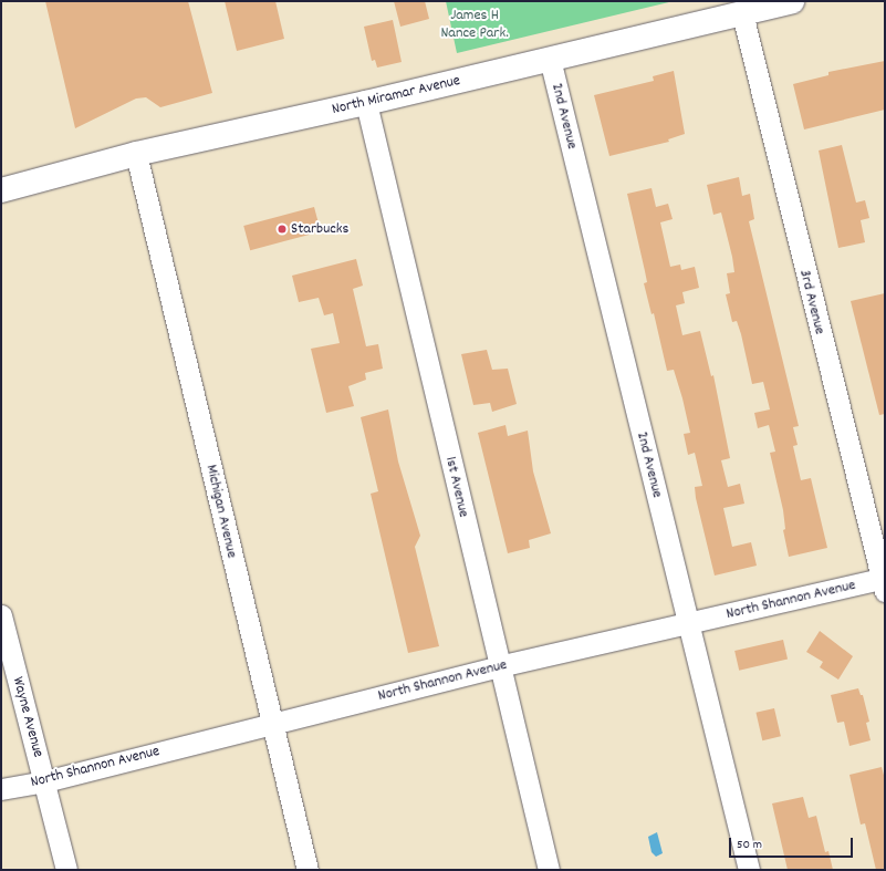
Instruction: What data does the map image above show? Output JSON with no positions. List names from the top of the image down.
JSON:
{
  "streets": {
    "main road": ["North Miramar Avenue"],
    "street": [
      "2nd Avenue",
      "3rd Avenue",
      "1st Avenue",
      "Michigan Avenue",
      "North Shannon Avenue",
      "Wayne Avenue"
    ]
  },
  "crossings": [
    ["North Miramar Avenue", "2nd Avenue"],
    ["North Miramar Avenue", "3rd Avenue"],
    ["North Miramar Avenue", "1st Avenue"],
    ["North Miramar Avenue", "Michigan Avenue"],
    ["2nd Avenue", "North Shannon Avenue"],
    ["3rd Avenue", "North Shannon Avenue"],
    ["1st Avenue", "North Shannon Avenue"],
    ["Michigan Avenue", "North Shannon Avenue"],
    ["North Shannon Avenue", "Wayne Avenue"]
  ],
  "parks": ["James H Nance Park."],
  "places": ["Starbucks"],
  "scale_bar": "50 m"
}
